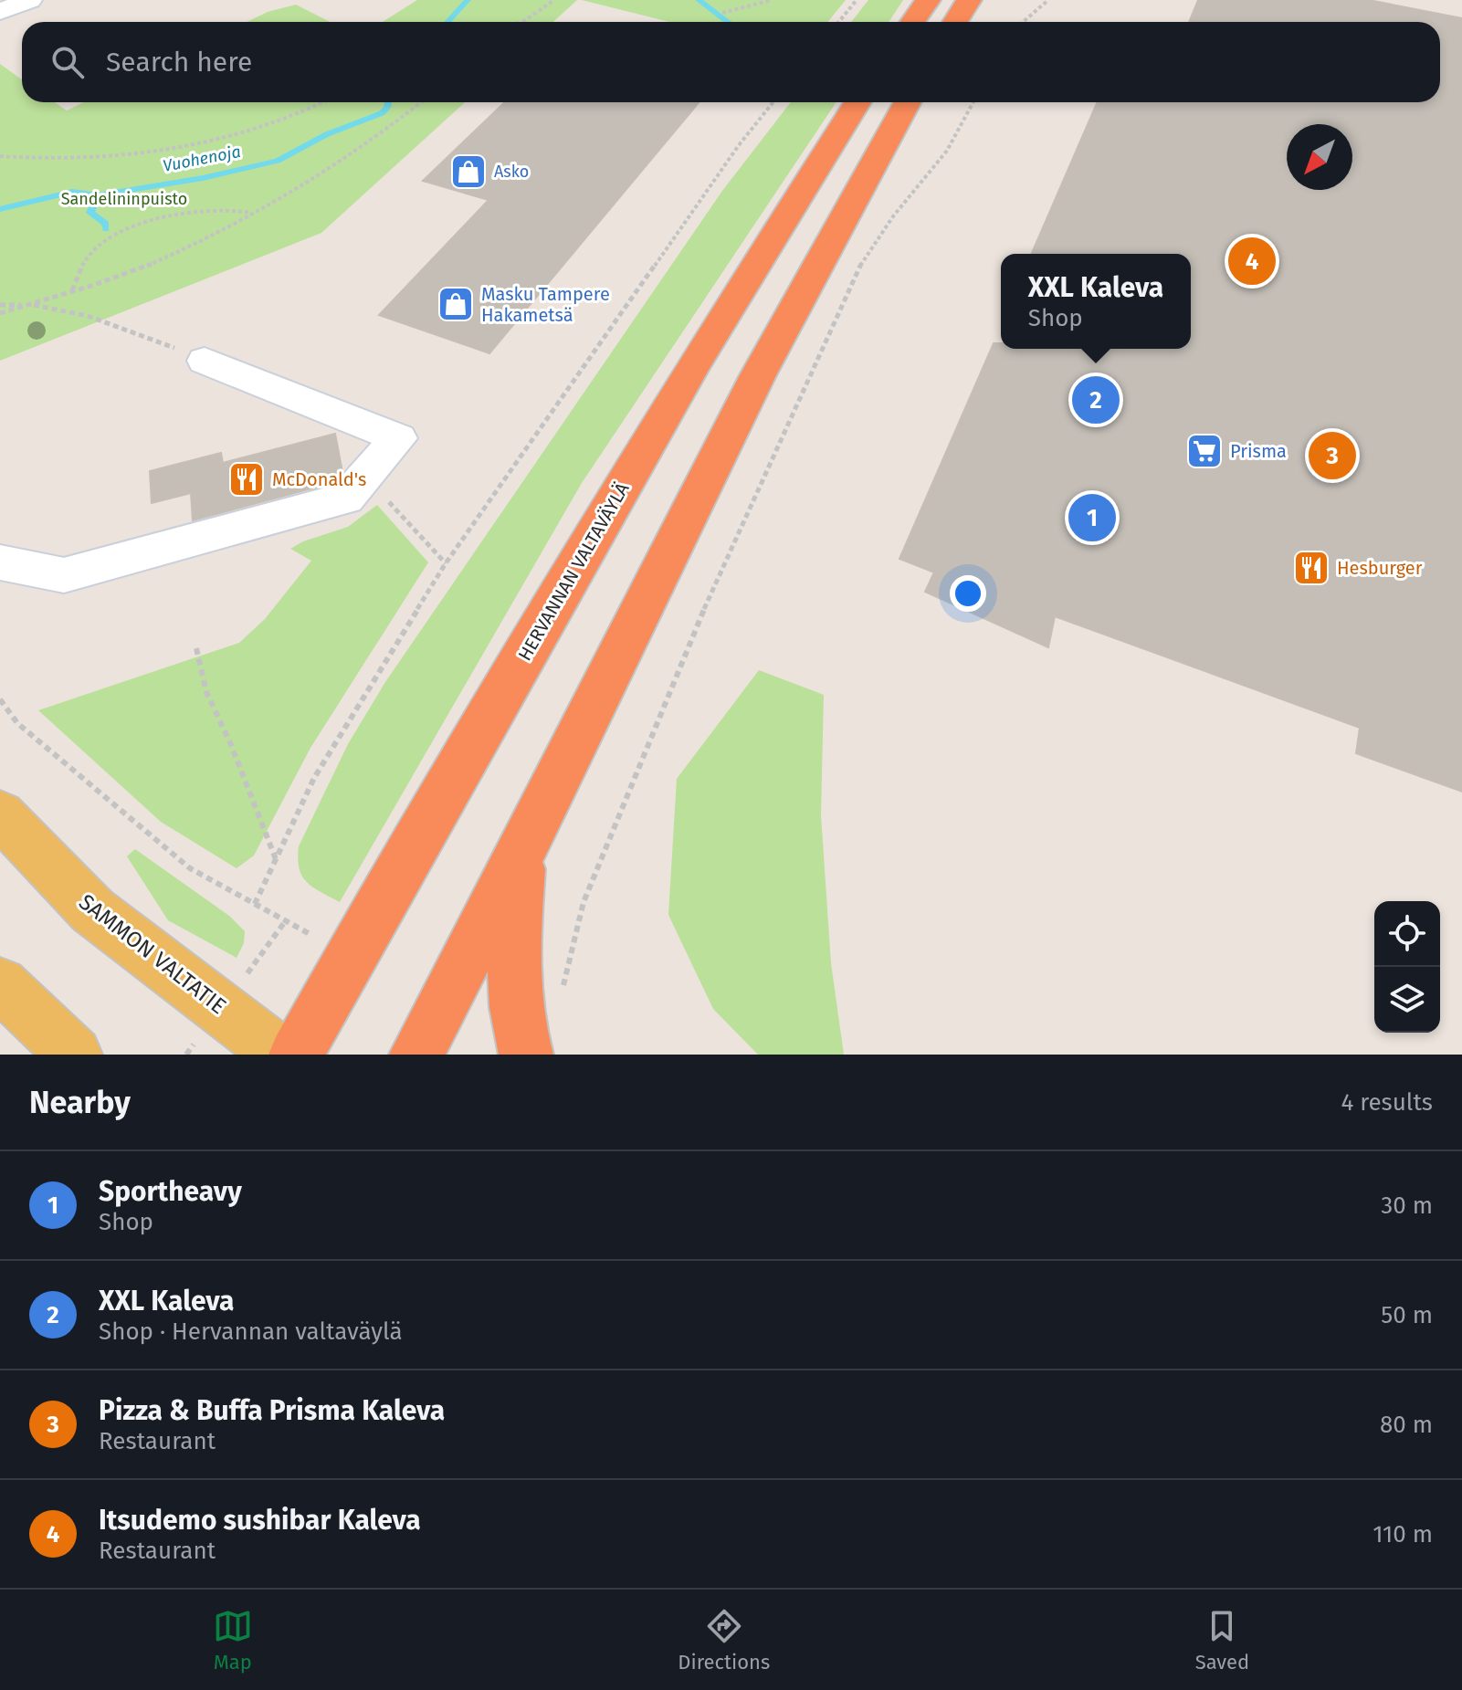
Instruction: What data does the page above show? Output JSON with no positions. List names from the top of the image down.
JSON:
{
  "streets": {
    "highway": ["HERVANNAN VALTAVÄYLÄ"],
    "main road": ["SAMMON VALTATIE"]
  },
  "water": ["Vuohenoja"],
  "parks": ["Sandelininpuisto"],
  "places": {
    "shop": ["Asko", "Masku Tampere Hakametsä"],
    "supermarket": ["Prisma"],
    "restaurant": ["McDonald's", "Hesburger"]
  },
  "north": "bottom left",
  "page": {
    "search": "Search here",
    "pins": [
      "4",
      "2",
      "3",
      "1"
    ],
    "popup": ["XXL Kaleva", "Shop"],
    "heading": ["Nearby", "4 results"],
    "list": [
      {
        "mark": "1",
        "name": "Sportheavy",
        "note": "Shop",
        "value": "30 m"
      },
      {
        "mark": "2",
        "name": "XXL Kaleva",
        "note": "Shop · Hervannan valtaväylä",
        "value": "50 m"
      },
      {
        "mark": "3",
        "name": "Pizza & Buffa Prisma Kaleva",
        "note": "Restaurant",
        "value": "80 m"
      },
      {
        "mark": "4",
        "name": "Itsudemo sushibar Kaleva",
        "note": "Restaurant",
        "value": "110 m"
      }
    ],
    "nav": ["Map", "Directions", "Saved"]
  }
}
